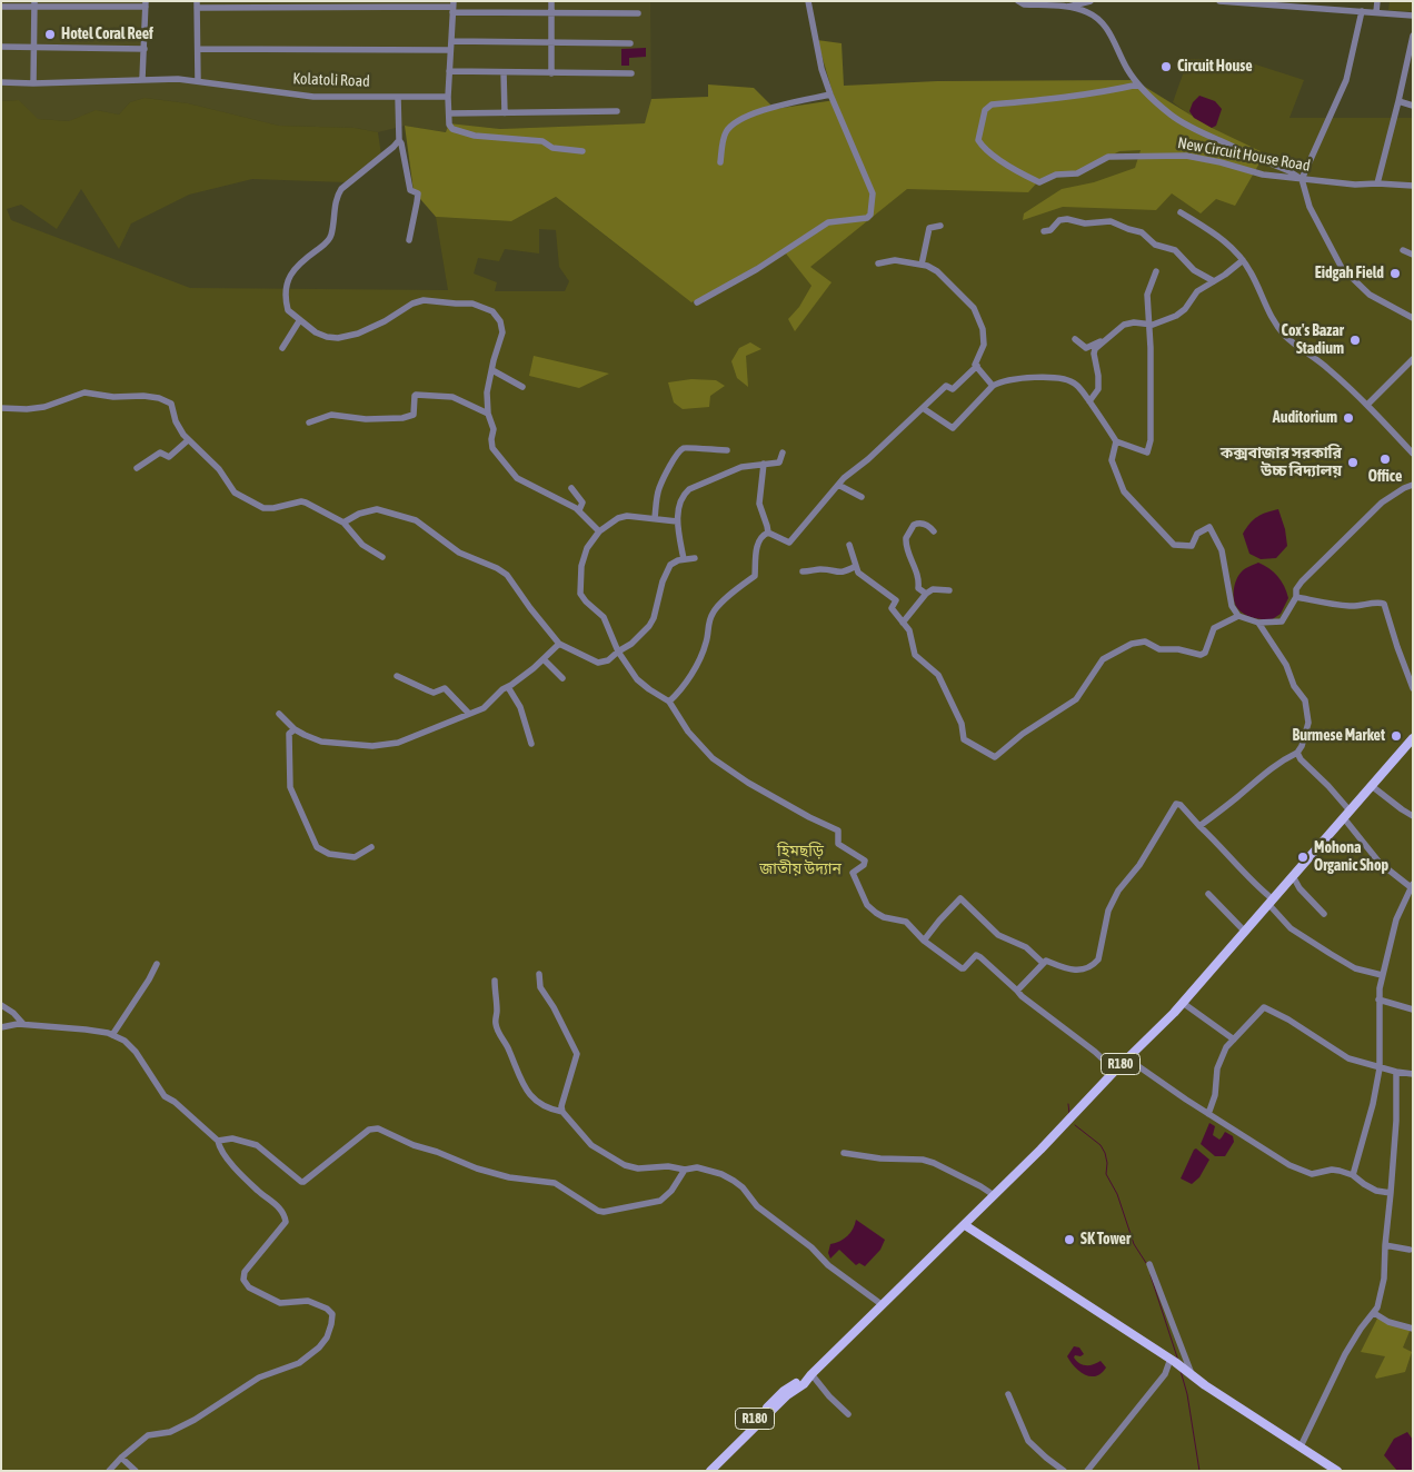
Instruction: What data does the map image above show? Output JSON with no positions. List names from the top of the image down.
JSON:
{
  "streets": {
    "main road": ["R180"],
    "street": ["Kolatoli Road", "New Circuit House Road"]
  },
  "parks": ["হিমছড়ি জাতীয় উদ্যান"],
  "places": [
    "Hotel Coral Reef",
    "Circuit House",
    "Eidgah Field",
    "Cox's Bazar Stadium",
    "Auditorium",
    "Office",
    "কক্সবাজার সরকারি উচ্চ বিদ্যালয়",
    "Burmese Market",
    "Mohona Organic Shop",
    "SK Tower"
  ]
}
